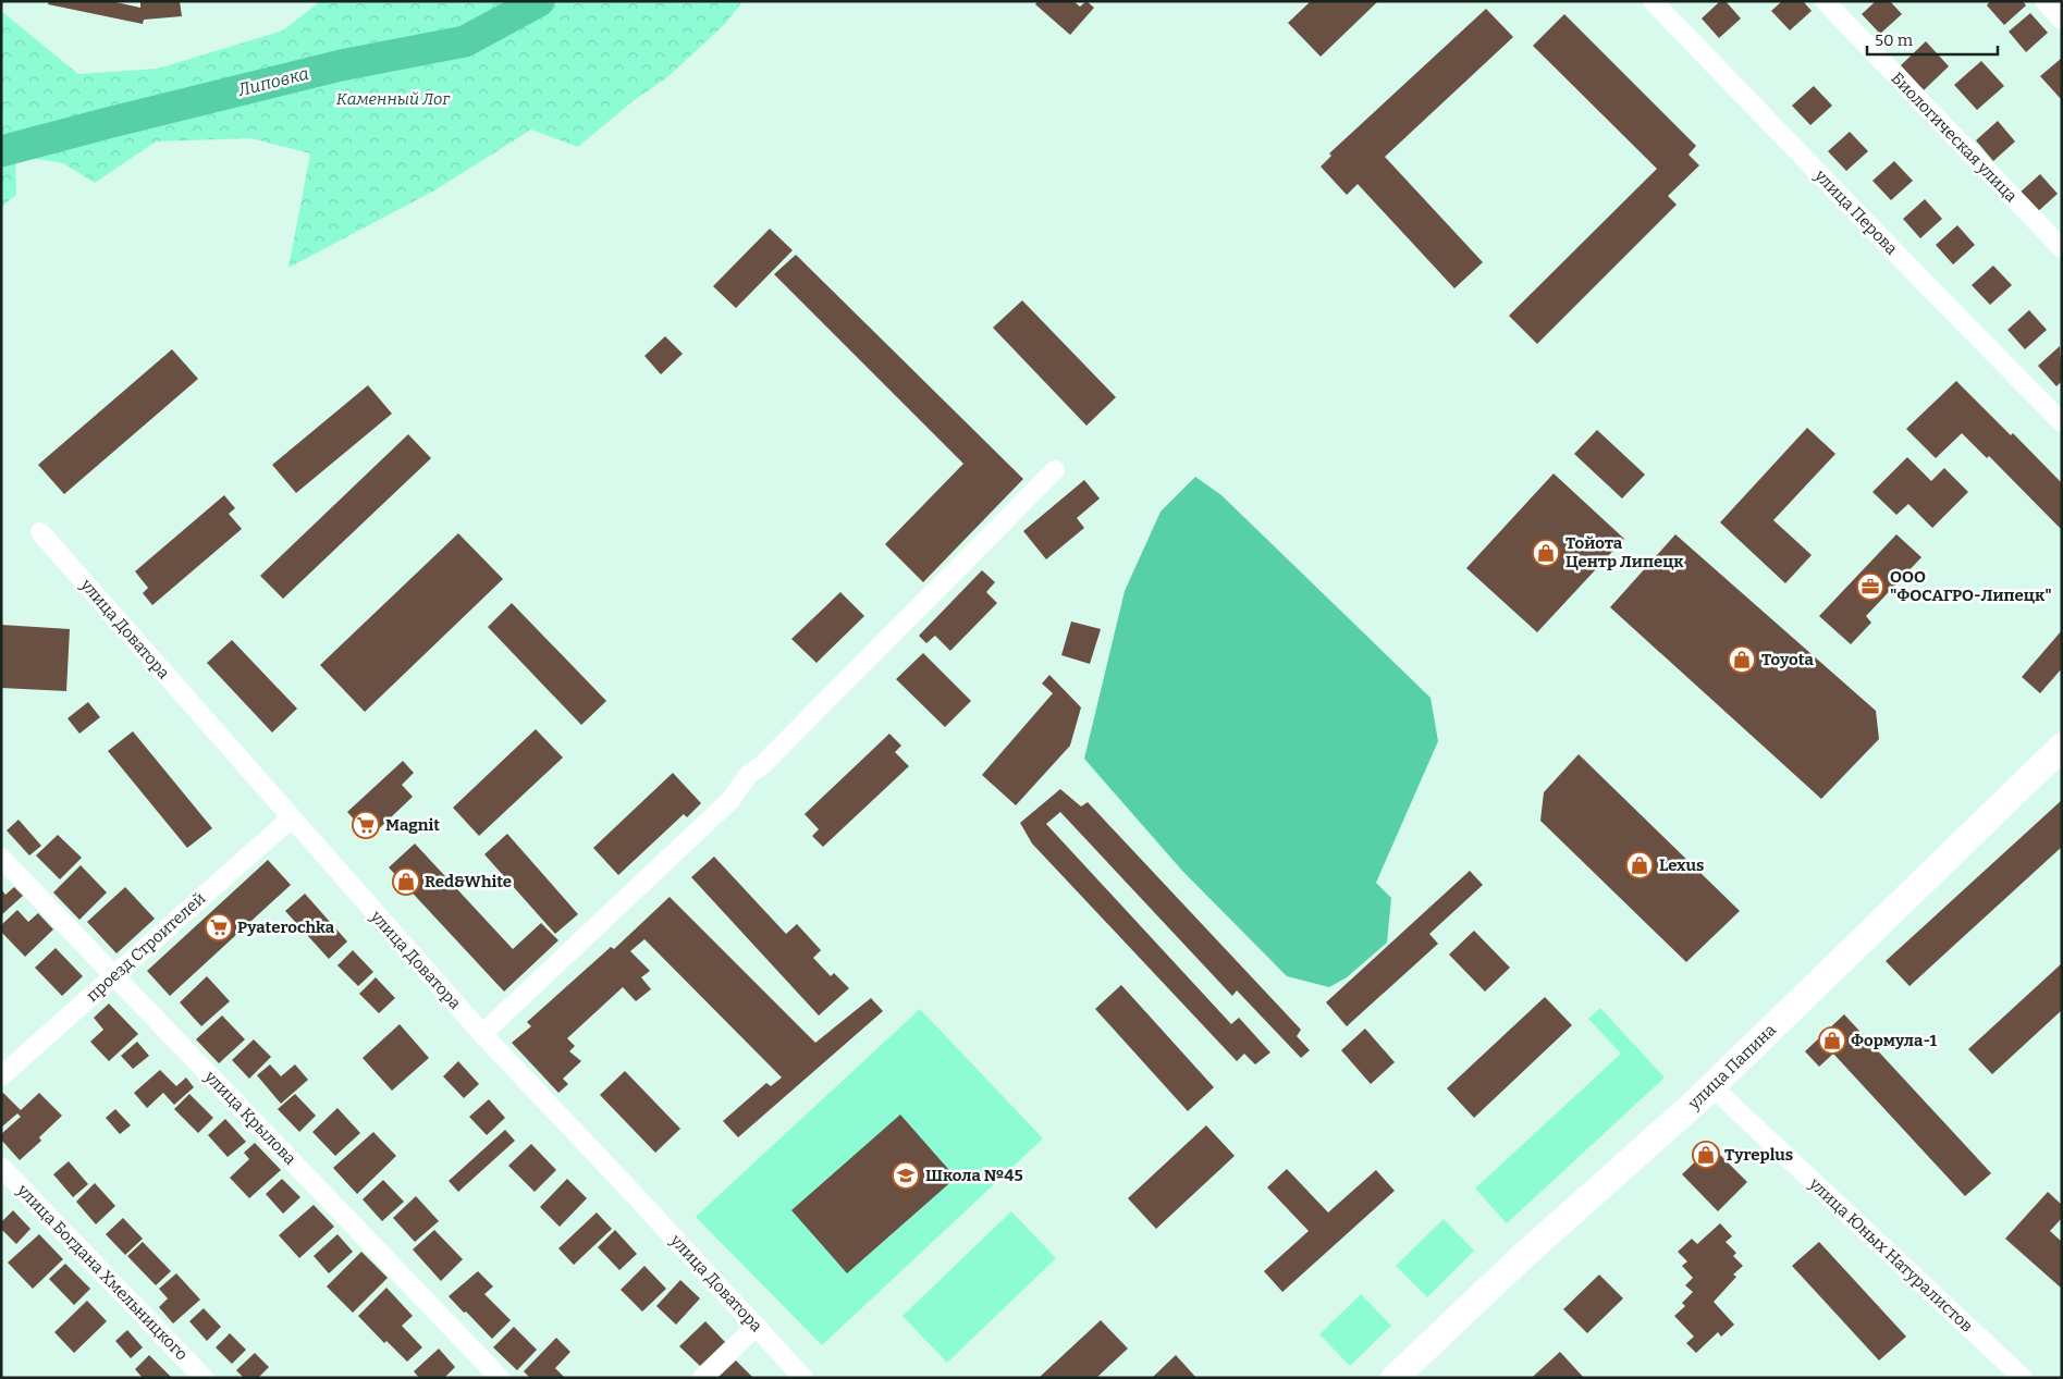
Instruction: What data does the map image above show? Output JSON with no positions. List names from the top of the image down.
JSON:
{
  "streets": {
    "street": [
      "Биологическая улица",
      "улица Перова",
      "улица Доватора",
      "проезд Строителей",
      "улица Папина",
      "улица Крылова",
      "улица Юных Натуралистов",
      "улица Богдана Хмельницкого"
    ]
  },
  "crossings": [
    ["улица Доватора", "проезд Строителей"],
    ["проезд Строителей", "улица Крылова"],
    ["улица Папина", "улица Юных Натуралистов"]
  ],
  "water": ["Липовка"],
  "parks": ["Каменный Лог"],
  "places": {
    "shop": [
      "Тойота Центр Липецк",
      "Toyota",
      "Lexus",
      "Red&White",
      "Формула-1",
      "Tyreplus"
    ],
    "office": ["ООО \"ФОСАГРО-Липецк\""],
    "supermarket": ["Magnit", "Pyaterochka"],
    "school or university": ["Школа №45"]
  },
  "scale_bar": "50 m"
}
